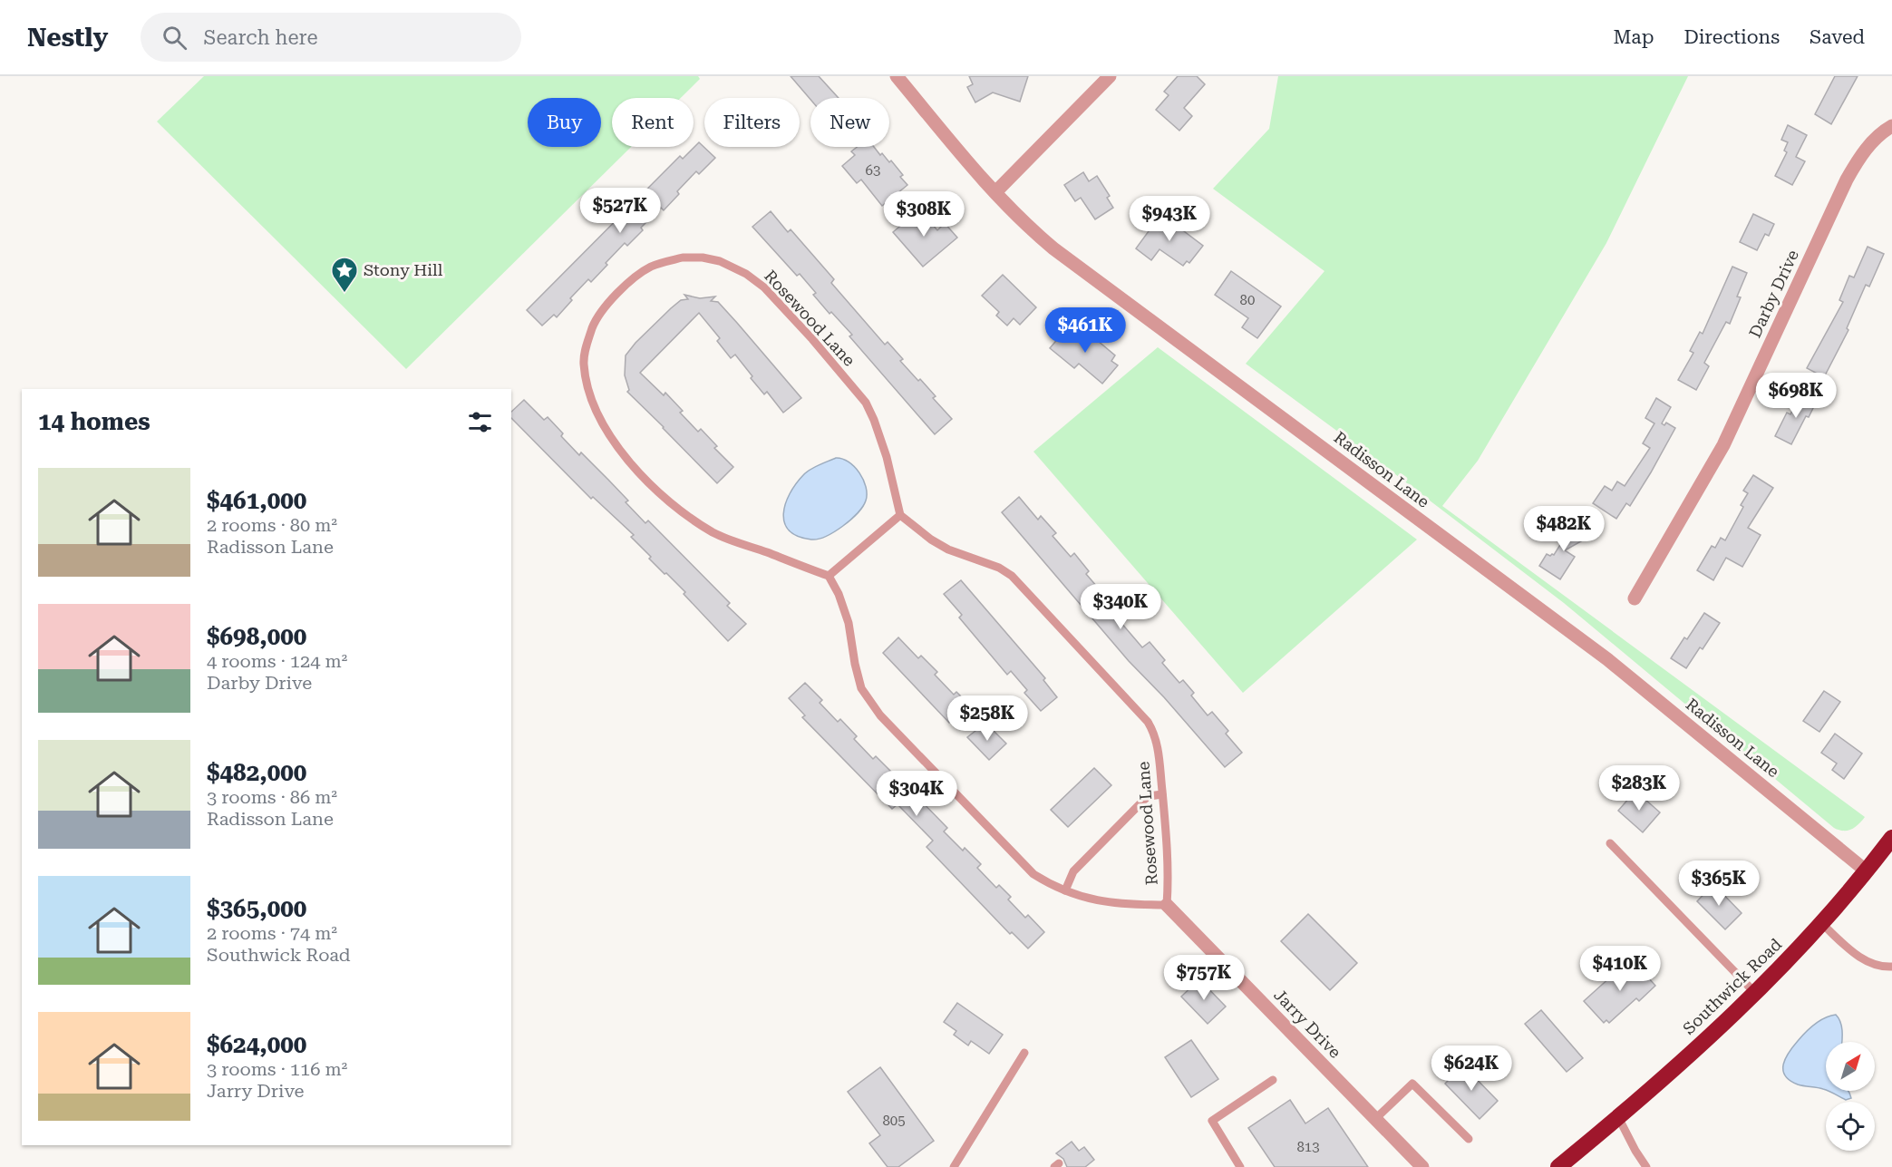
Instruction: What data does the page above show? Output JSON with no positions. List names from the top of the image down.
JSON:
{
  "streets": {
    "highway": ["Southwick Road"],
    "street": ["Darby Drive", "Radisson Lane", "Jarry Drive"],
    "lane": ["Rosewood Lane"]
  },
  "crossings": [
    ["Rosewood Lane", "Jarry Drive"],
    ["Radisson Lane", "Southwick Road"]
  ],
  "places": {
    "place": ["Stony Hill"]
  },
  "house_numbers": [
    "63",
    "80",
    "805",
    "813"
  ],
  "north": "top right",
  "page": {
    "header": "Nestly",
    "search": "Search here",
    "nav": ["Map", "Directions", "Saved"],
    "chip": [
      "Buy",
      "Rent",
      "Filters",
      "New"
    ],
    "price": [
      "$527K",
      "$308K",
      "$943K",
      "$461K",
      "$698K",
      "$482K",
      "$340K",
      "$258K",
      "$283K",
      "$304K",
      "$365K",
      "$410K",
      "$757K",
      "$624K"
    ],
    "heading": "14 homes",
    "list": [
      {
        "name": "$461,000",
        "note": "2 rooms · 80 m² · Radisson Lane"
      },
      {
        "name": "$698,000",
        "note": "4 rooms · 124 m² · Darby Drive"
      },
      {
        "name": "$482,000",
        "note": "3 rooms · 86 m² · Radisson Lane"
      },
      {
        "name": "$365,000",
        "note": "2 rooms · 74 m² · Southwick Road"
      },
      {
        "name": "$624,000",
        "note": "3 rooms · 116 m² · Jarry Drive"
      }
    ]
  }
}
